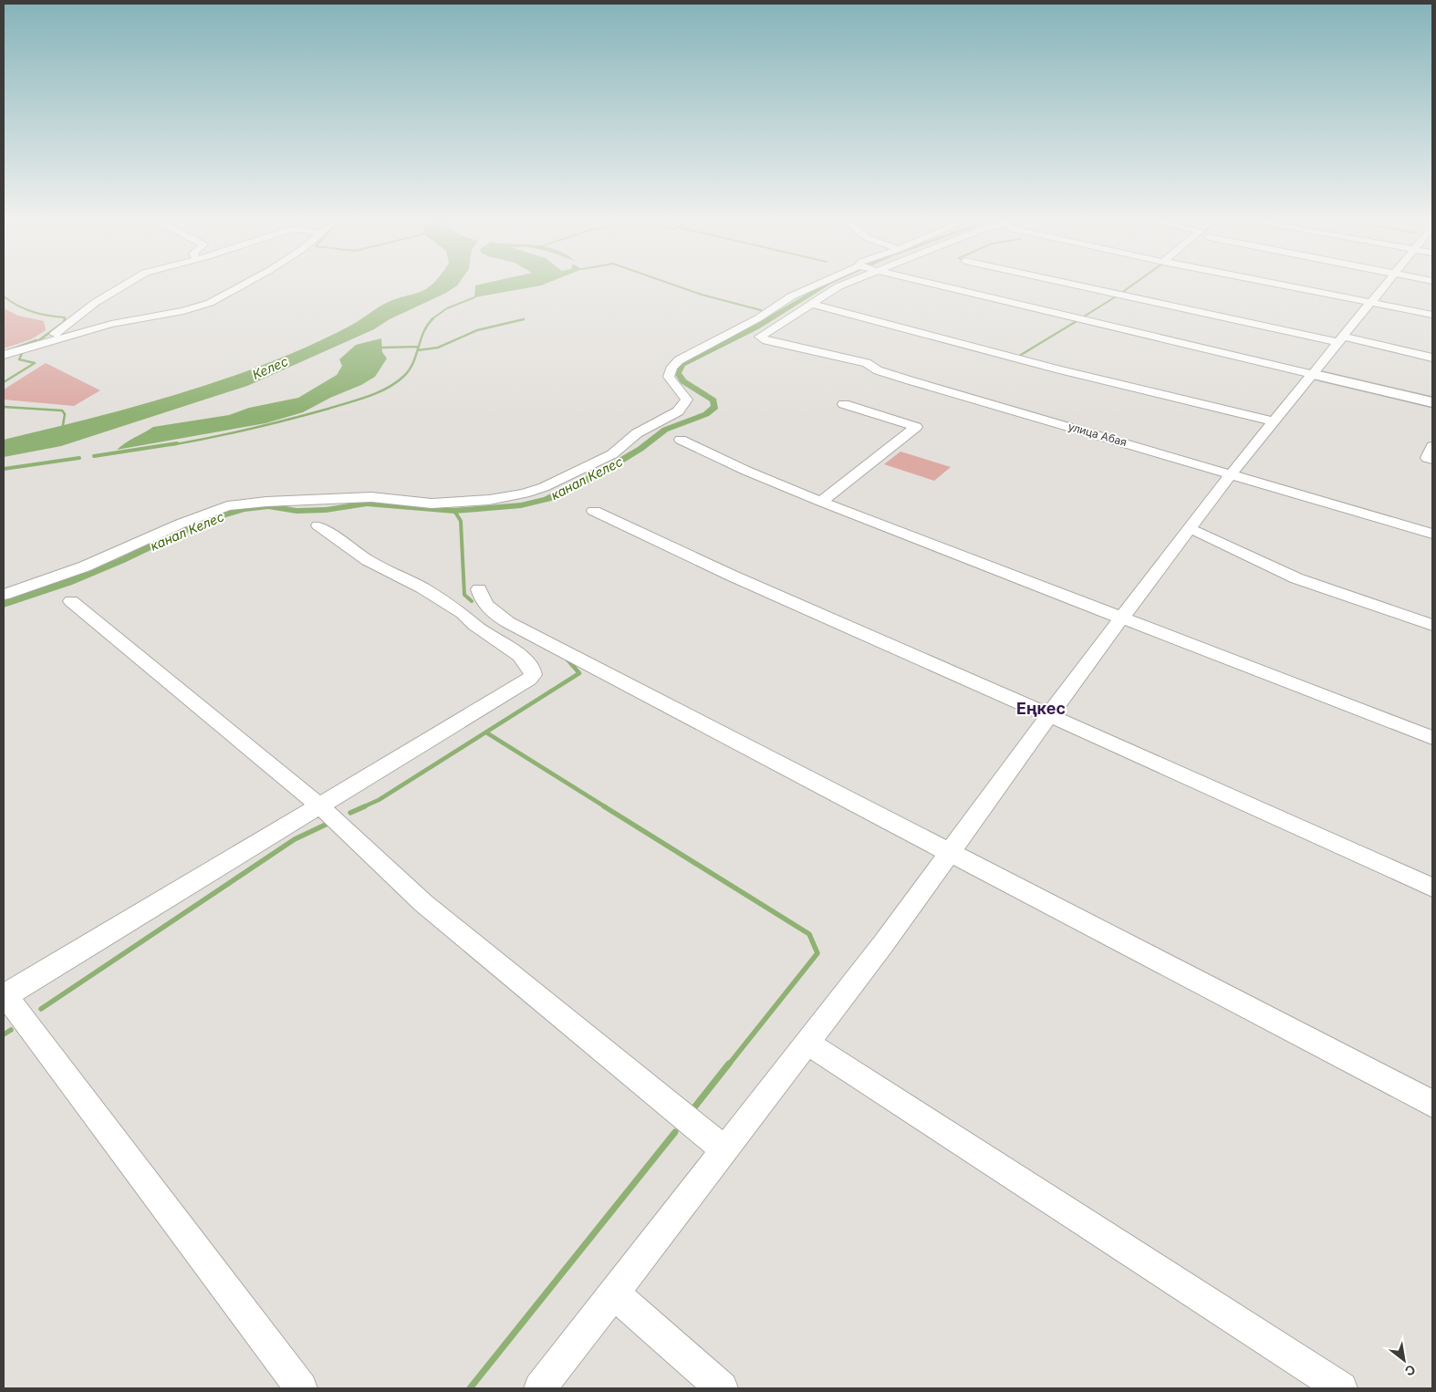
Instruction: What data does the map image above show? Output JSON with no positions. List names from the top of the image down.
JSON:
{
  "streets": {
    "street": ["улица Абая"]
  },
  "districts": ["Еңкес"],
  "water": ["Келес", "канал Келес"],
  "north": "bottom right"
}
